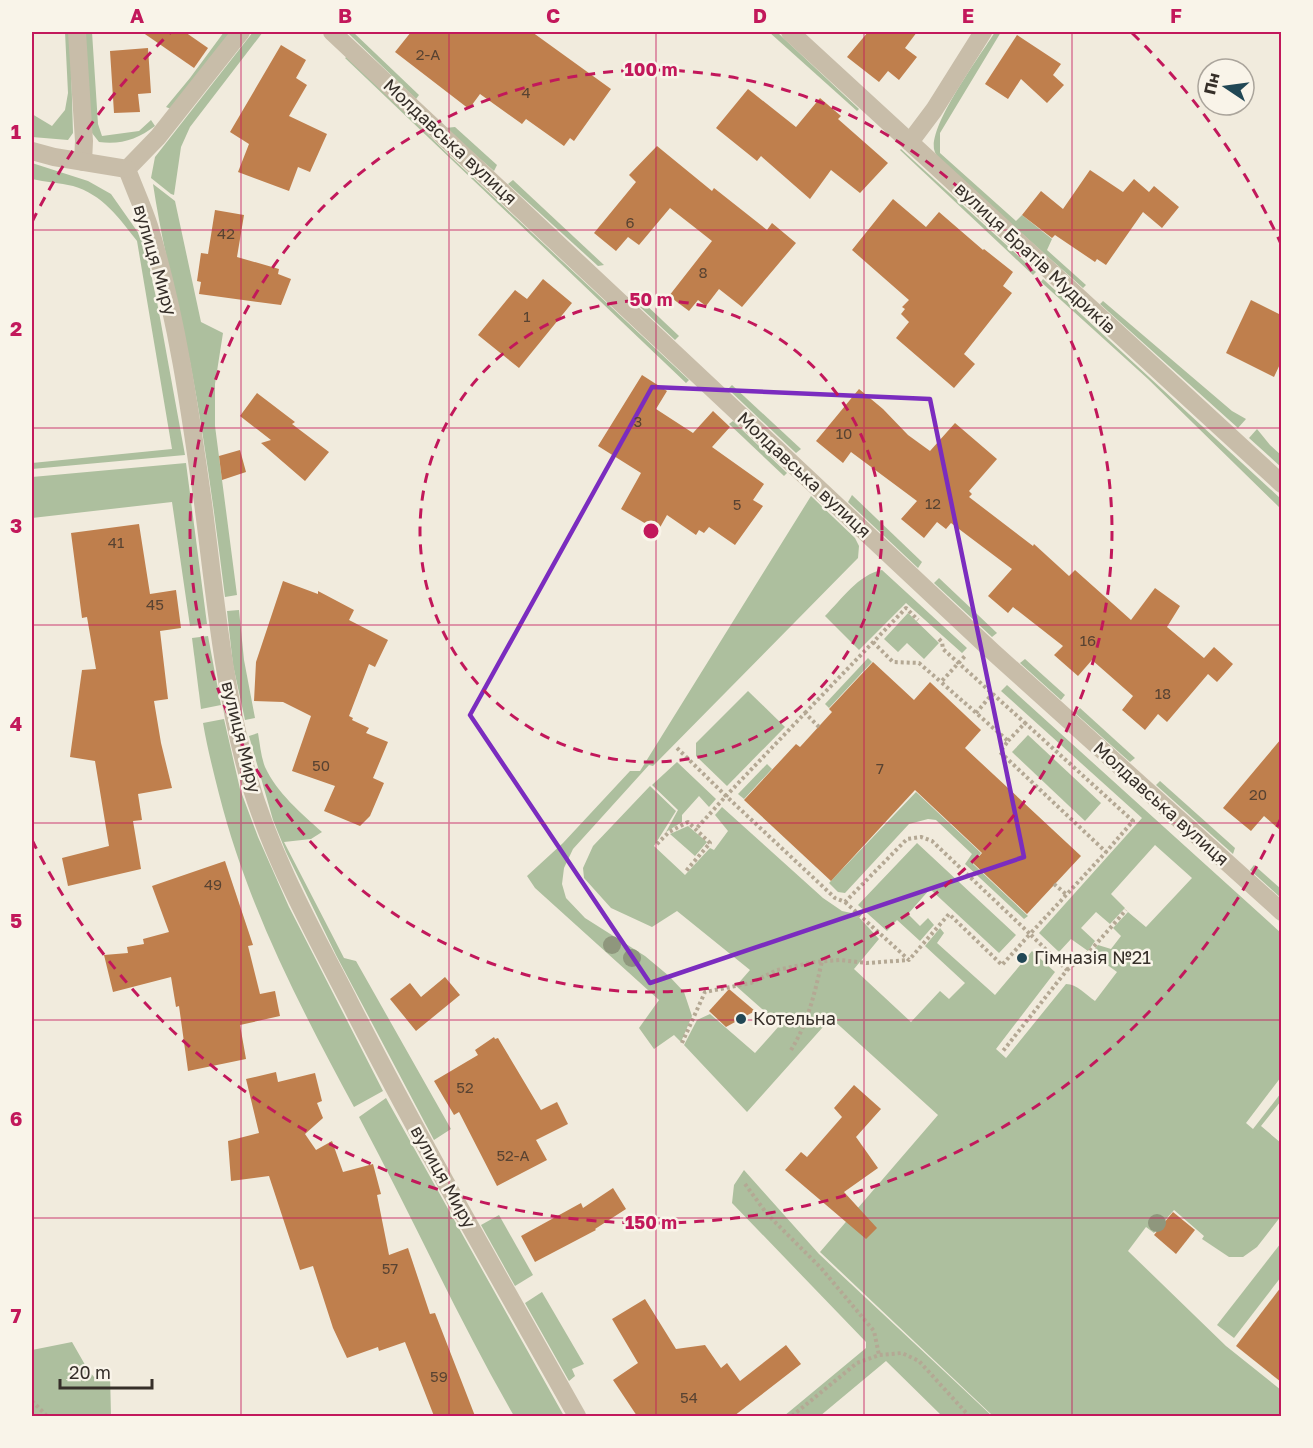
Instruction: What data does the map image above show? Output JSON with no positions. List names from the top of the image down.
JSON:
{
  "streets": {
    "street": ["Молдавська вулиця", "вулиця Братів Мудриків", "вулиця Миру"]
  },
  "places": ["Гімназія №21", "Котельна"],
  "house_numbers": [
    "2-А",
    "4",
    "6",
    "42",
    "8",
    "1",
    "3",
    "10",
    "12",
    "5",
    "41",
    "45",
    "16",
    "18",
    "50",
    "7",
    "20",
    "49",
    "52",
    "52-А",
    "57",
    "59",
    "54"
  ],
  "scale_bar": "20 m",
  "north": "left",
  "grid": {
    "columns": [
      "A",
      "B",
      "C",
      "D",
      "E",
      "F"
    ],
    "rows": [
      "1",
      "2",
      "3",
      "4",
      "5",
      "6",
      "7"
    ]
  },
  "rings": ["100 m", "50 m", "150 m"]
}
